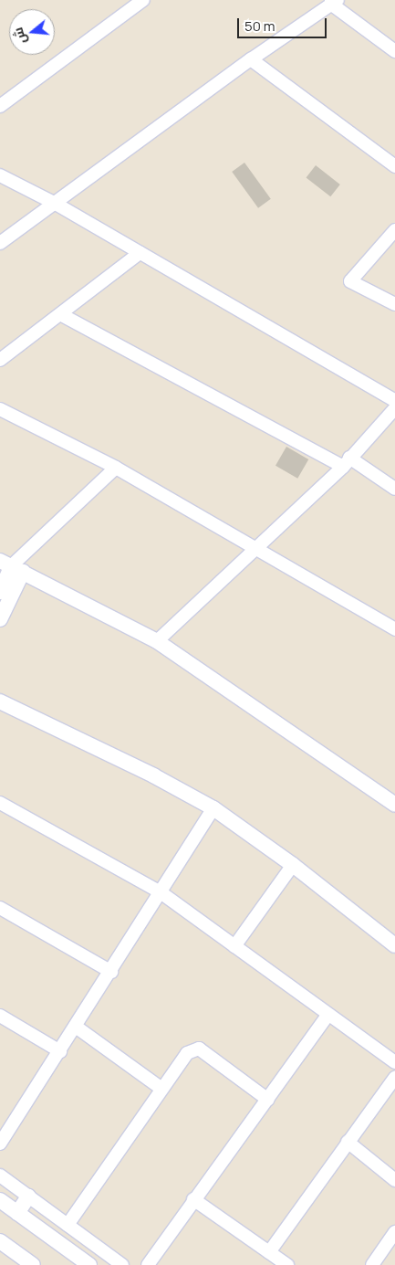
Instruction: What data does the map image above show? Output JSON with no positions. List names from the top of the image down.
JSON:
{
  "scale_bar": "50 m",
  "north": "left"
}
